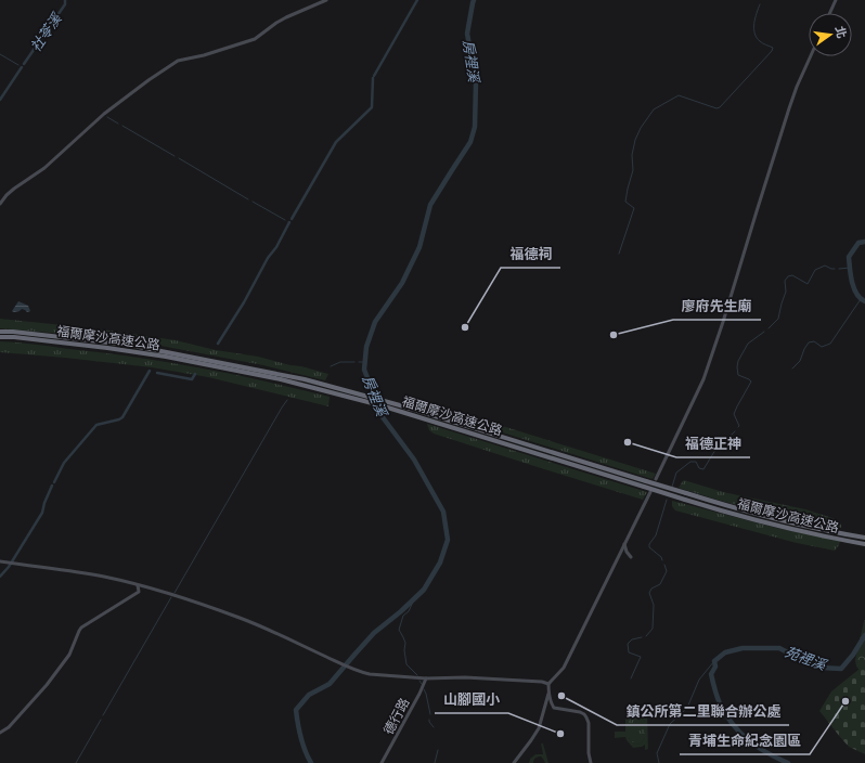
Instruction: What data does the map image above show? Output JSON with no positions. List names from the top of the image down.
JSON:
{
  "streets": {
    "highway": ["福爾摩沙高速公路"],
    "main road": ["德行路"]
  },
  "water": ["社苓溪", "房裡溪", "苑裡溪"],
  "places": [
    "福德祠",
    "廖府先生廟",
    "福德正神",
    "鎮公所第二里聯合辦公處",
    "青埔生命紀念園區",
    "山腳國小"
  ],
  "north": "right"
}
